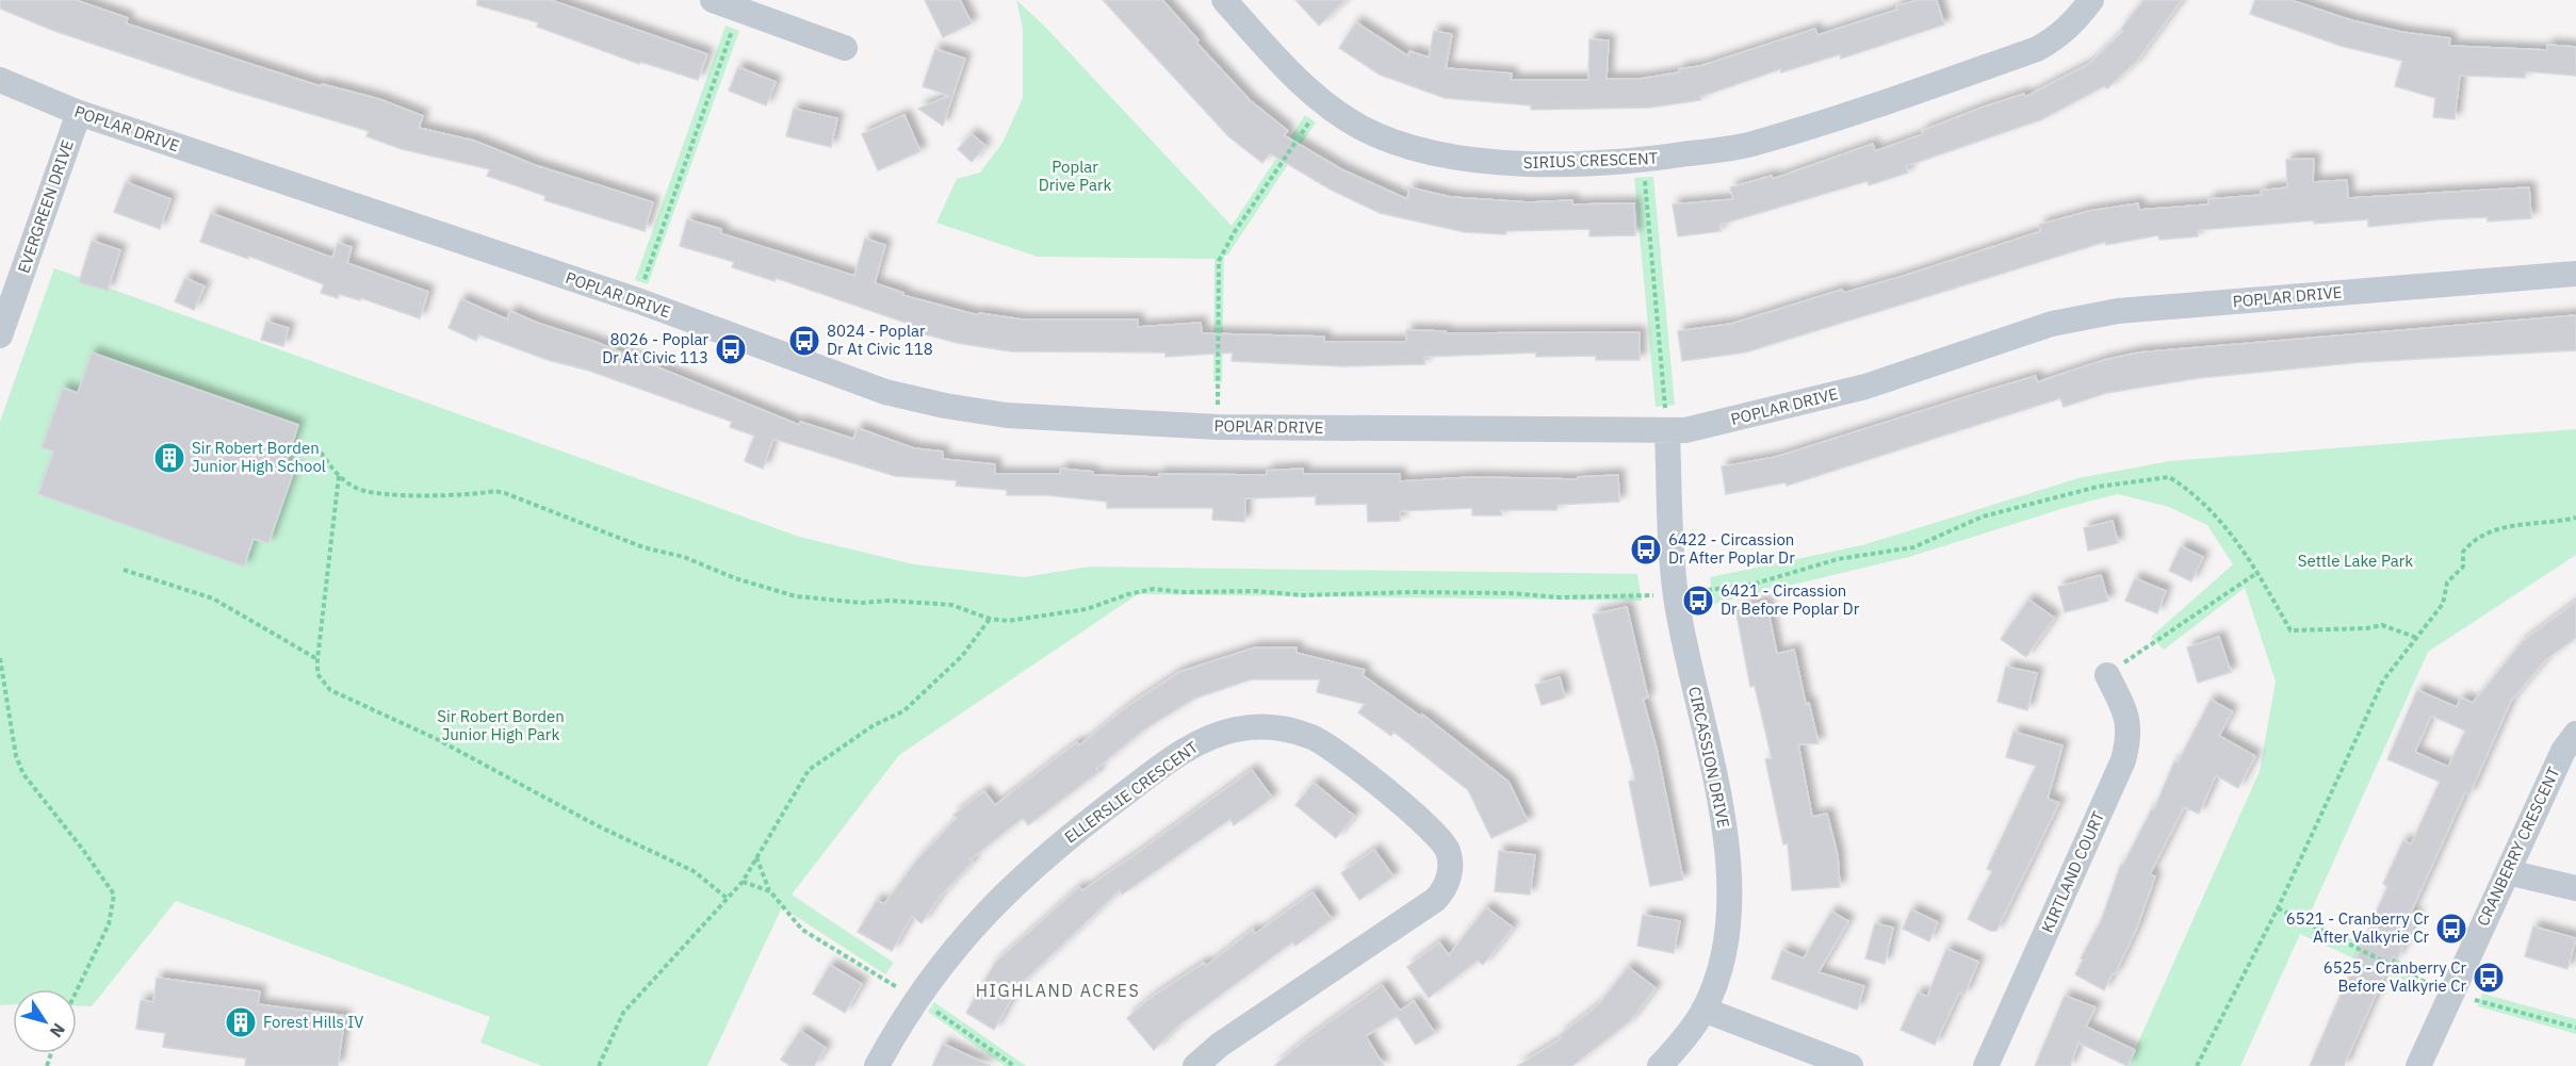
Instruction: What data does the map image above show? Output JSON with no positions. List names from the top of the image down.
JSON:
{
  "streets": {
    "street": [
      "POPLAR DRIVE",
      "SIRIUS CRESCENT",
      "EVERGREEN DRIVE",
      "CIRCASSION DRIVE",
      "ELLERSLIE CRESCENT",
      "CRANBERRY CRESCENT",
      "KIRTLAND COURT"
    ]
  },
  "crossings": [
    ["POPLAR DRIVE", "EVERGREEN DRIVE"],
    ["POPLAR DRIVE", "CIRCASSION DRIVE"]
  ],
  "districts": ["HIGHLAND ACRES"],
  "parks": ["Poplar Drive Park", "Settle Lake Park", "Sir Robert Borden Junior High Park"],
  "places": {
    "bus stop": [
      "8024 - Poplar Dr At Civic 118",
      "8026 - Poplar Dr At Civic 113",
      "6422 - Circassion Dr After Poplar Dr",
      "6421 - Circassion Dr Before Poplar Dr",
      "6521 - Cranberry Cr After Valkyrie Cr",
      "6525 - Cranberry Cr Before Valkyrie Cr"
    ],
    "building": ["Sir Robert Borden Junior High School", "Forest Hills IV"]
  },
  "north": "bottom right"
}
